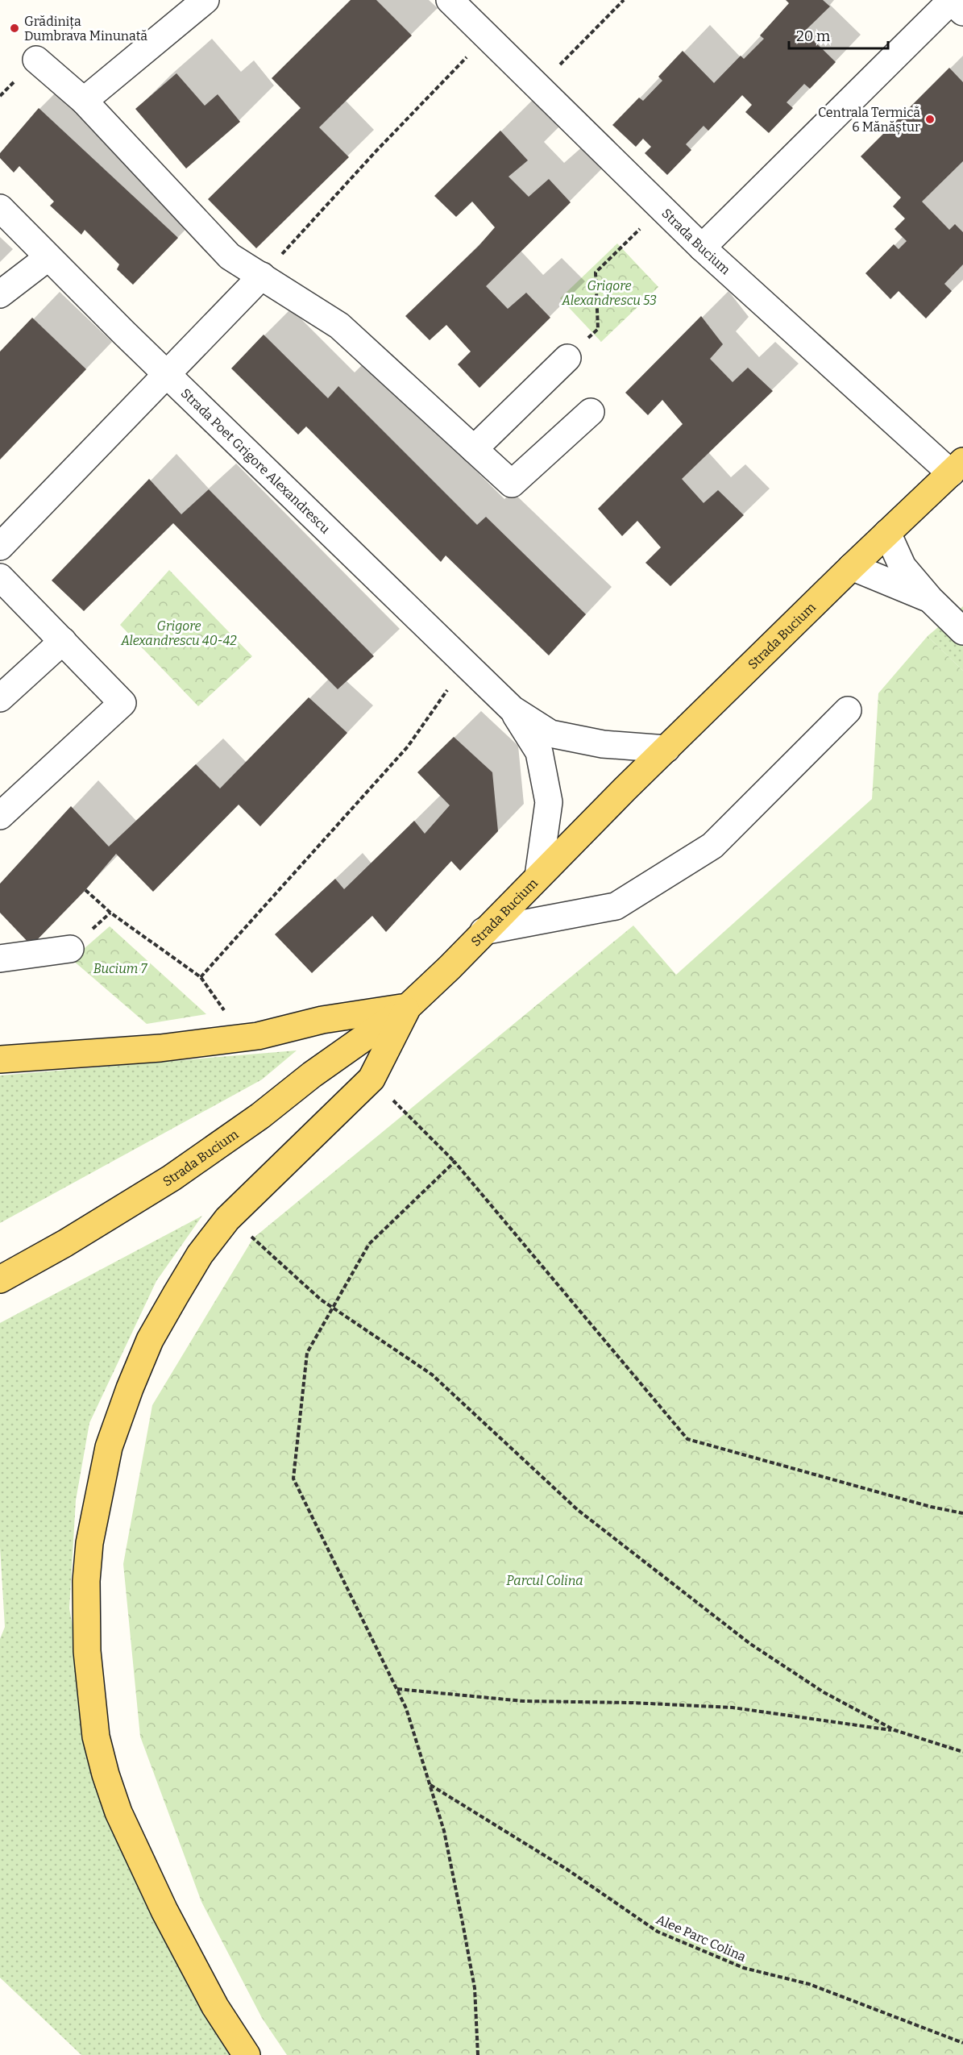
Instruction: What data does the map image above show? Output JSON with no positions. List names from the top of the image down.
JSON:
{
  "streets": {
    "main road": ["Strada Bucium"],
    "street": ["Strada Poet Grigore Alexandrescu"],
    "path": ["Alee Parc Colina"]
  },
  "parks": [
    "Grigore Alexandrescu 53",
    "Grigore Alexandrescu 40-42",
    "Bucium 7",
    "Parcul Colina"
  ],
  "places": ["Grădinița Dumbrava Minunată", "Centrala Termică 6 Mănăștur"],
  "scale_bar": "20 m"
}
